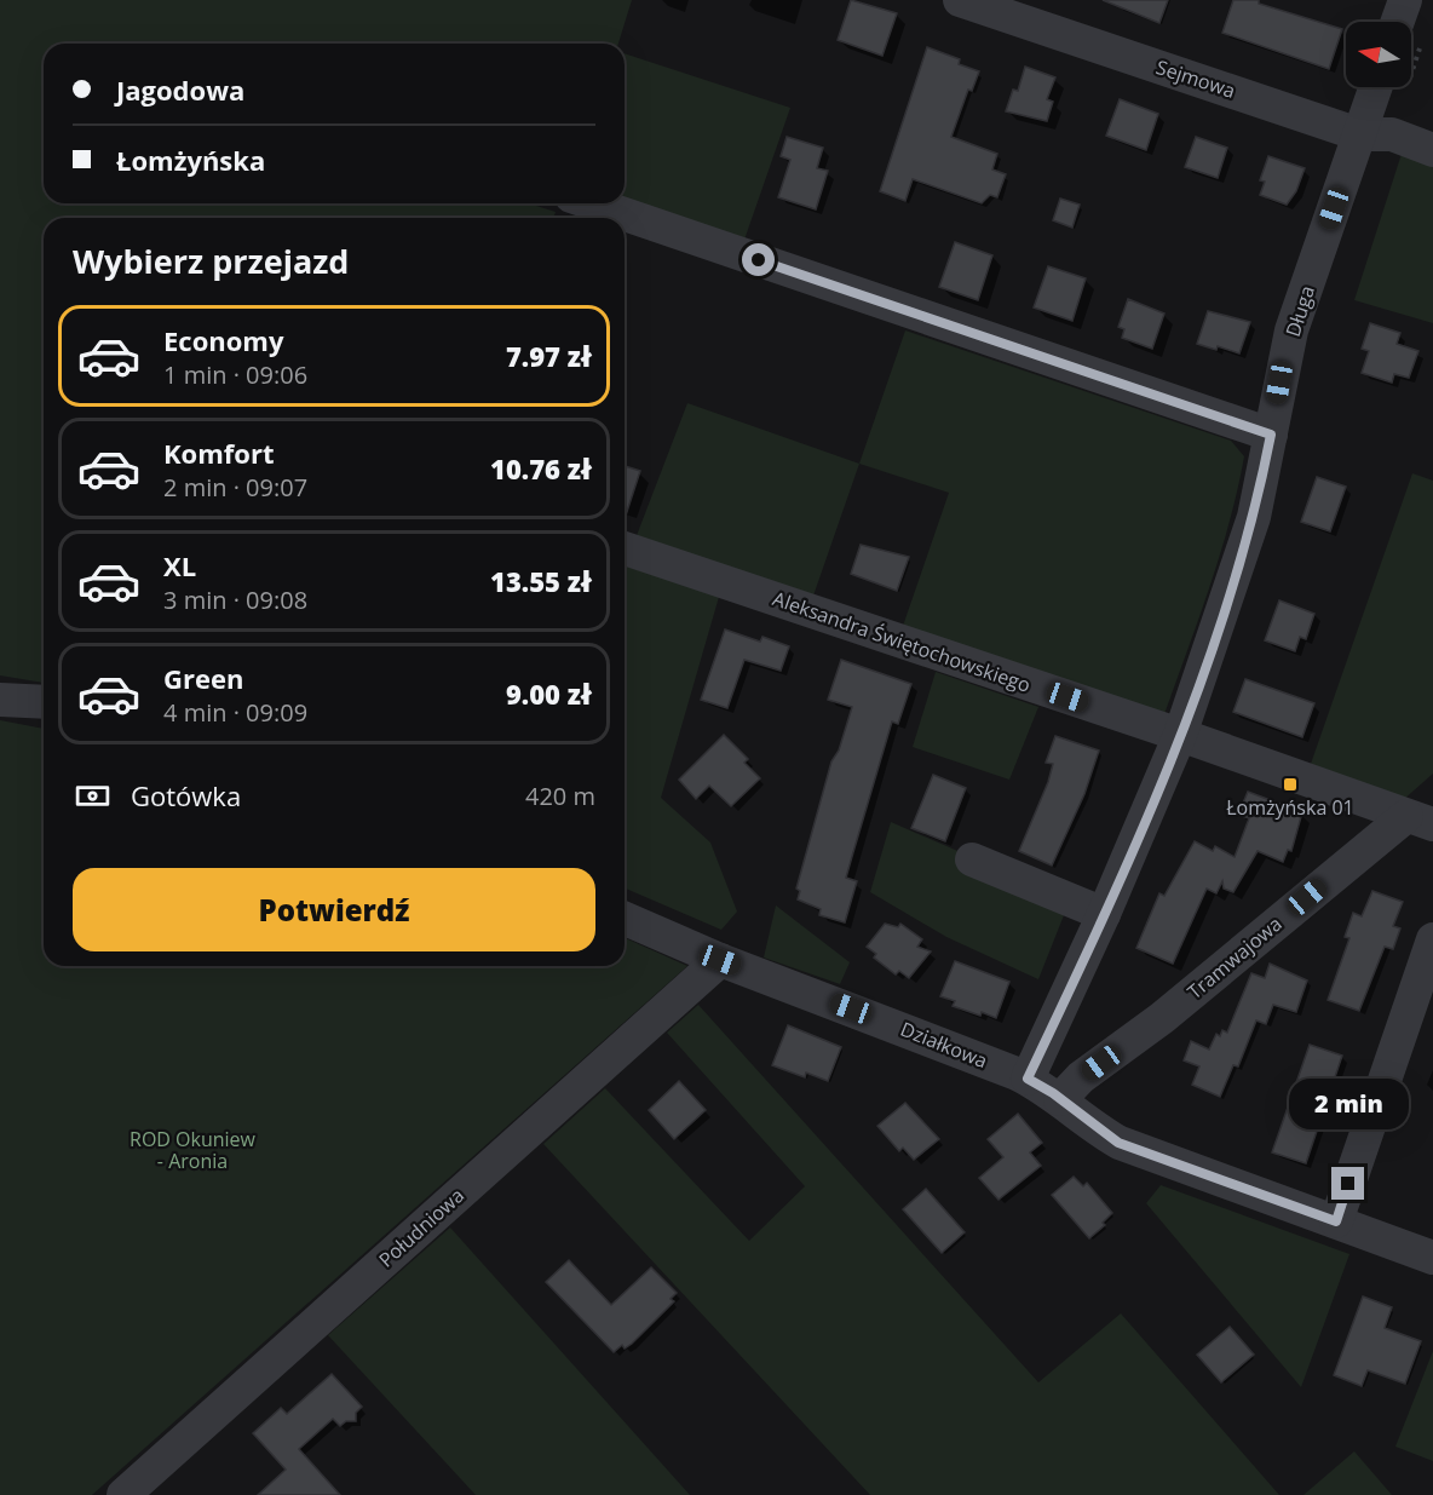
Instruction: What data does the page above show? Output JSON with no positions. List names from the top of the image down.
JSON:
{
  "streets": {
    "street": [
      "Sejmowa",
      "Długa",
      "Aleksandra Świętochowskiego",
      "Tramwajowa",
      "Działkowa",
      "Południowa"
    ]
  },
  "crossings": [
    ["Sejmowa", "Długa"],
    ["Długa", "Aleksandra Świętochowskiego"],
    ["Długa", "Działkowa"],
    ["Aleksandra Świętochowskiego", "Tramwajowa"],
    ["Tramwajowa", "Działkowa"],
    ["Działkowa", "Południowa"]
  ],
  "parks": ["ROD Okuniew - Aronia"],
  "places": {
    "transit": ["Łomżyńska 01"]
  },
  "north": "left",
  "page": {
    "banner": ["Jagodowa", "Łomżyńska"],
    "heading": "Wybierz przejazd",
    "list": [
      {
        "name": "Economy",
        "note": "1 min · 09:06",
        "value": "7.97 zł"
      },
      {
        "name": "Komfort",
        "note": "2 min · 09:07",
        "value": "10.76 zł"
      },
      {
        "name": "XL",
        "note": "3 min · 09:08",
        "value": "13.55 zł"
      },
      {
        "name": "Green",
        "note": "4 min · 09:09",
        "value": "9.00 zł"
      }
    ],
    "pay": ["Gotówka", "420 m"],
    "buttons": "Potwierdź",
    "bubble": "2 min"
  }
}
